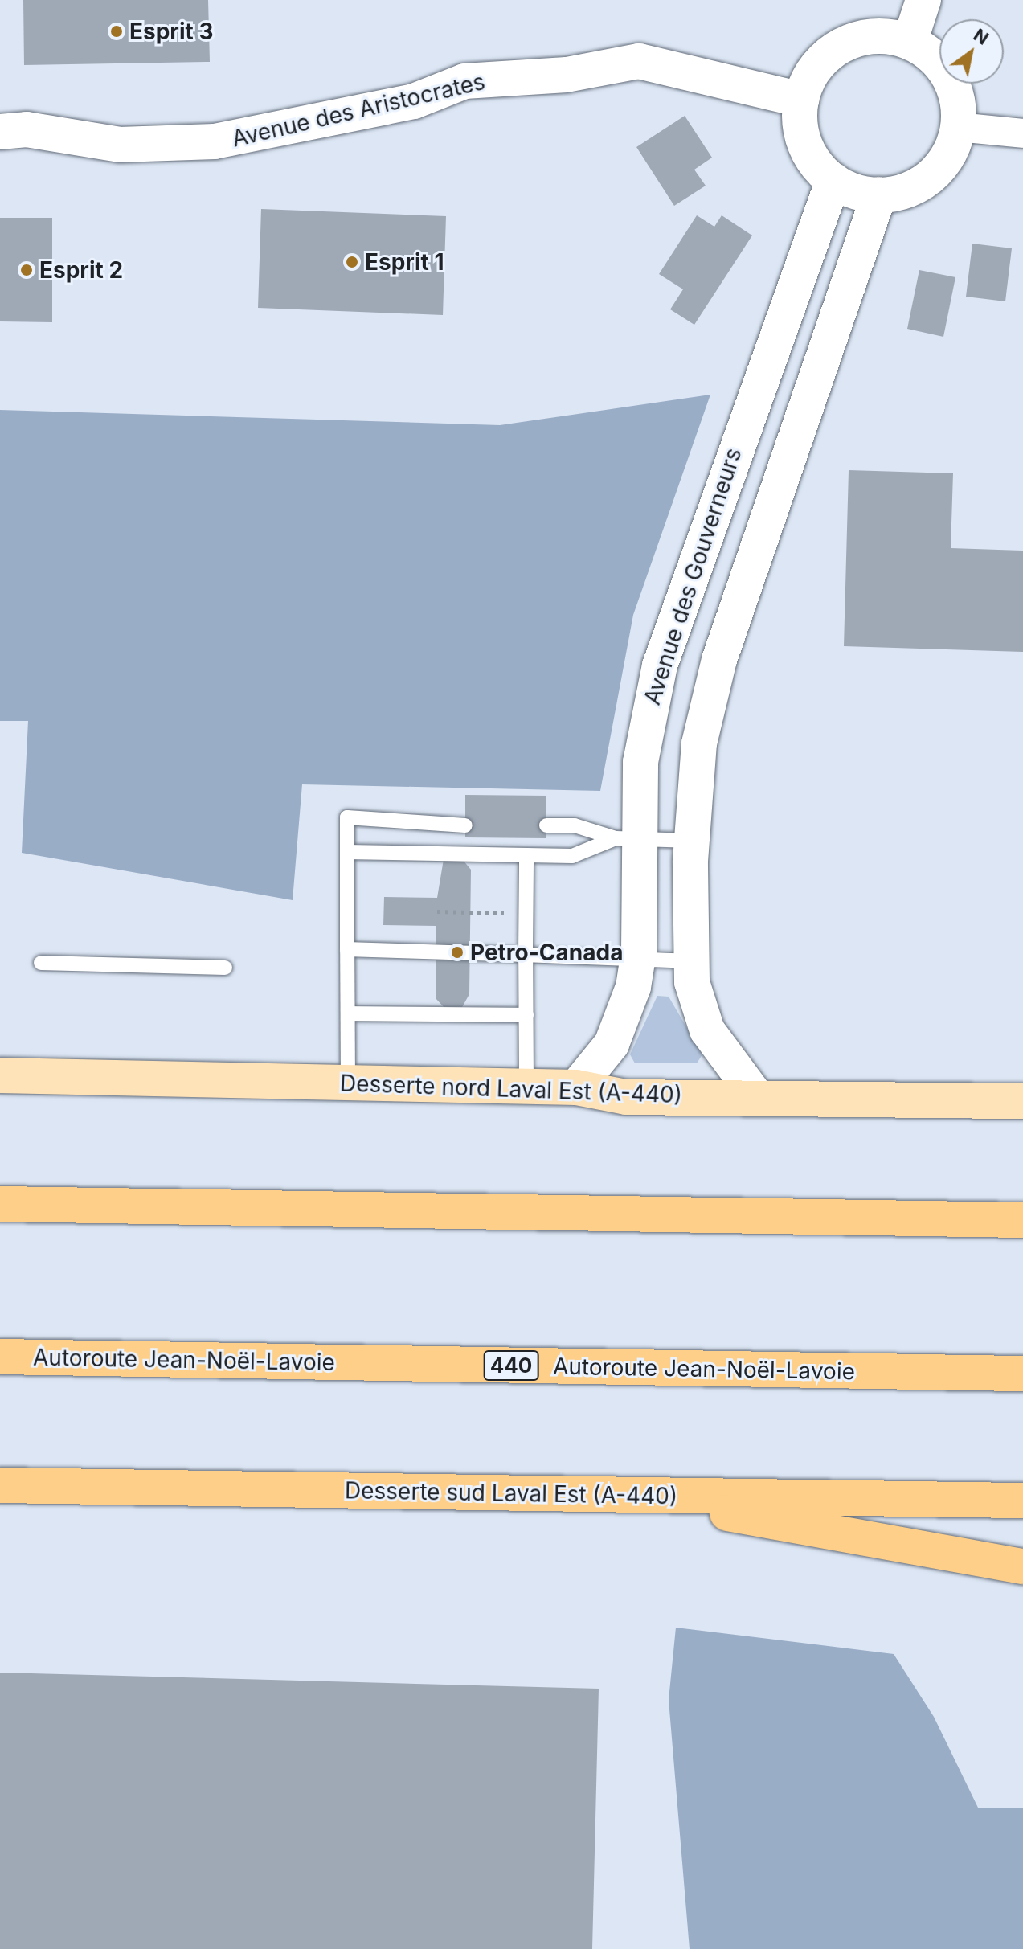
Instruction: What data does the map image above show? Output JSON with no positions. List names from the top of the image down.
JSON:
{
  "streets": {
    "highway": ["Autoroute Jean-Noël-Lavoie", "440", "Desserte sud Laval Est (A-440)"],
    "main road": ["Desserte nord Laval Est (A-440)"],
    "street": ["Avenue des Aristocrates", "Avenue des Gouverneurs"]
  },
  "crossings": [
    ["Avenue des Aristocrates", "Avenue des Gouverneurs"],
    ["Avenue des Gouverneurs", "Desserte nord Laval Est (A-440)"]
  ],
  "places": [
    "Esprit 3",
    "Esprit 1",
    "Esprit 2",
    "Petro-Canada"
  ],
  "north": "top right"
}
